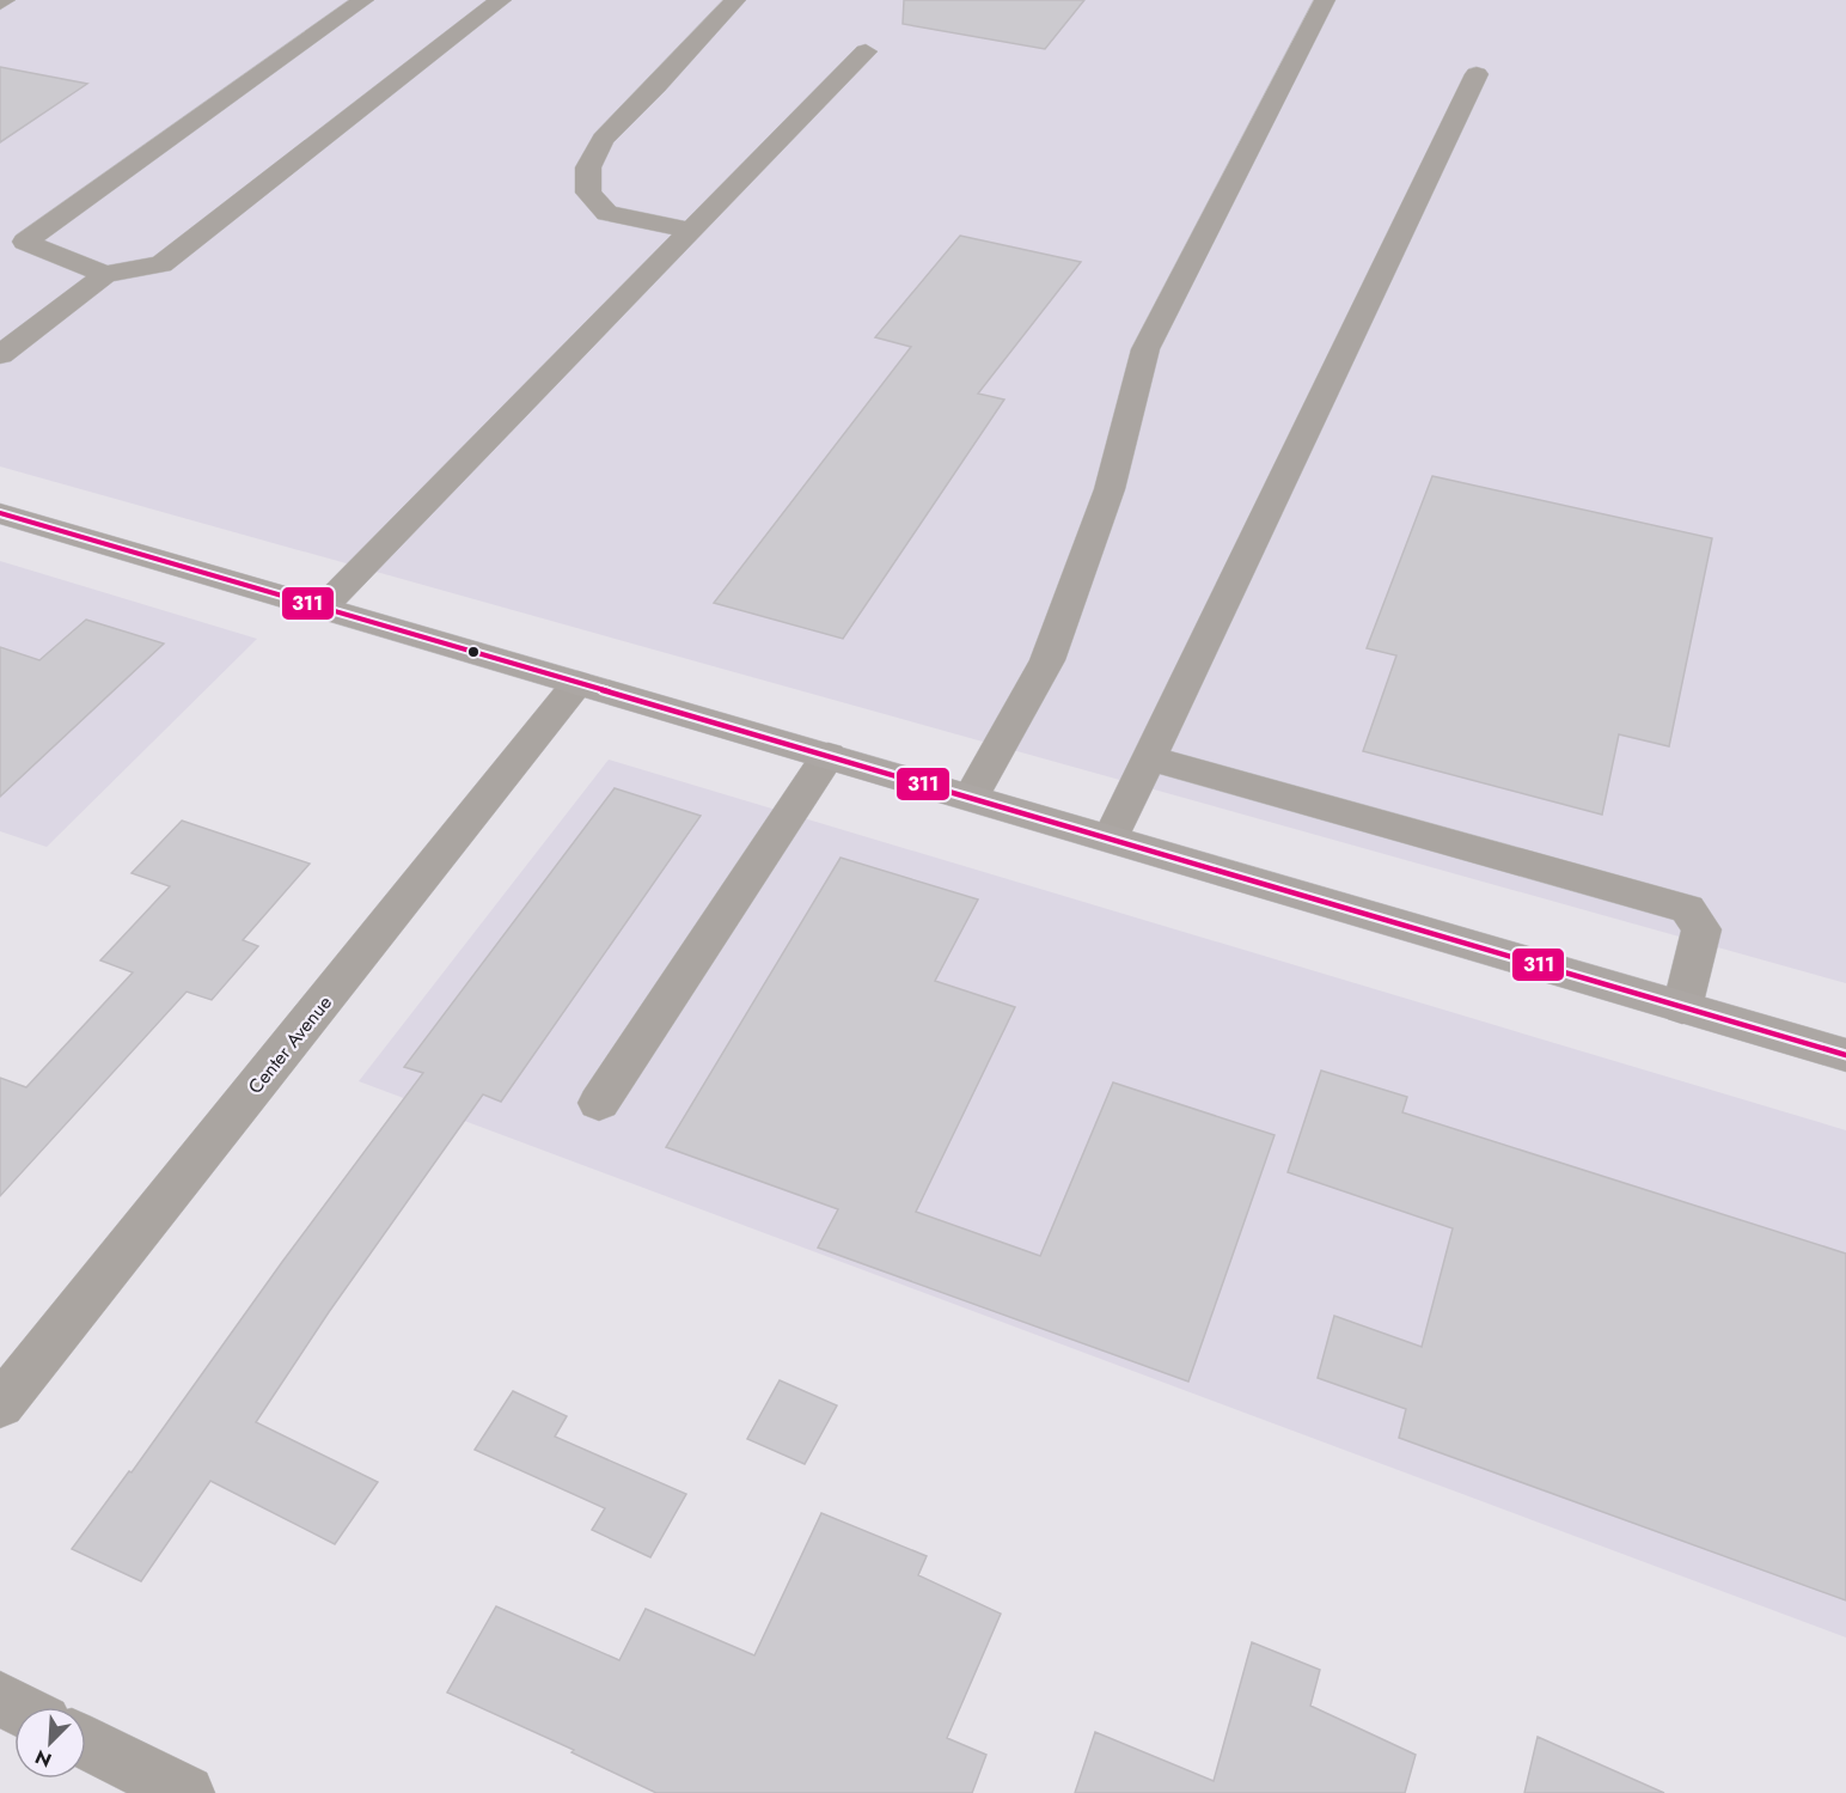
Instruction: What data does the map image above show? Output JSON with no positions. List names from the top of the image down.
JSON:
{
  "streets": {
    "street": ["Center Avenue"]
  },
  "lines": ["transit line 311"],
  "north": "bottom left"
}
